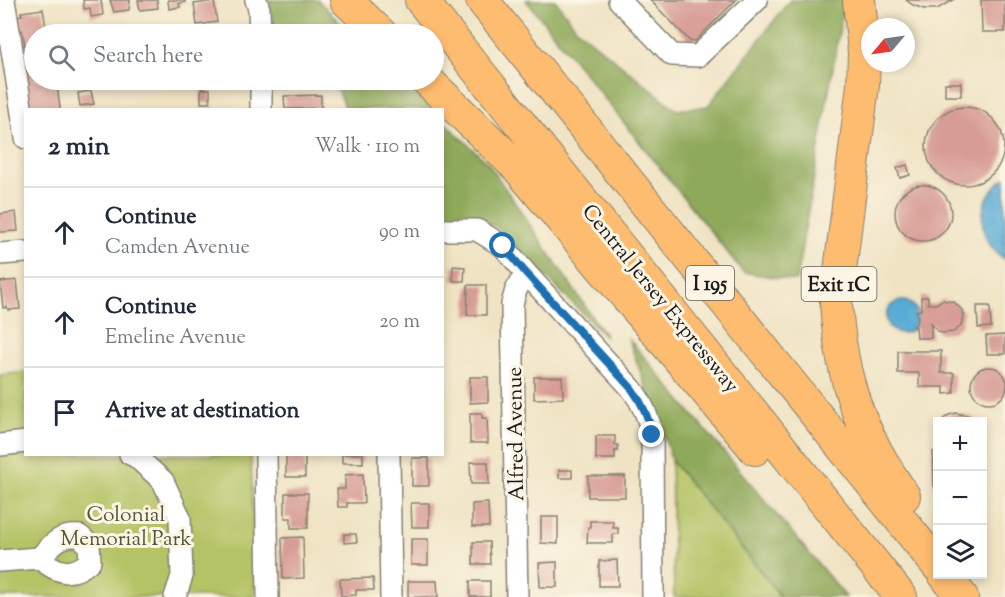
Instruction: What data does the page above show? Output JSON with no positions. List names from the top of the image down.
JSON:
{
  "streets": {
    "highway": ["I 195", "Exit 1C", "Central Jersey Expressway"],
    "street": ["Alfred Avenue"]
  },
  "parks": ["Colonial Memorial Park"],
  "north": "bottom left",
  "page": {
    "search": "Search here",
    "heading": ["2 min", "Walk · 110 m"],
    "list": [
      ["Continue", "Camden Avenue", "90 m"],
      ["Continue", "Emeline Avenue", "20 m"],
      "Arrive at destination"
    ],
    "map_buttons": ["+", "−"]
  }
}
